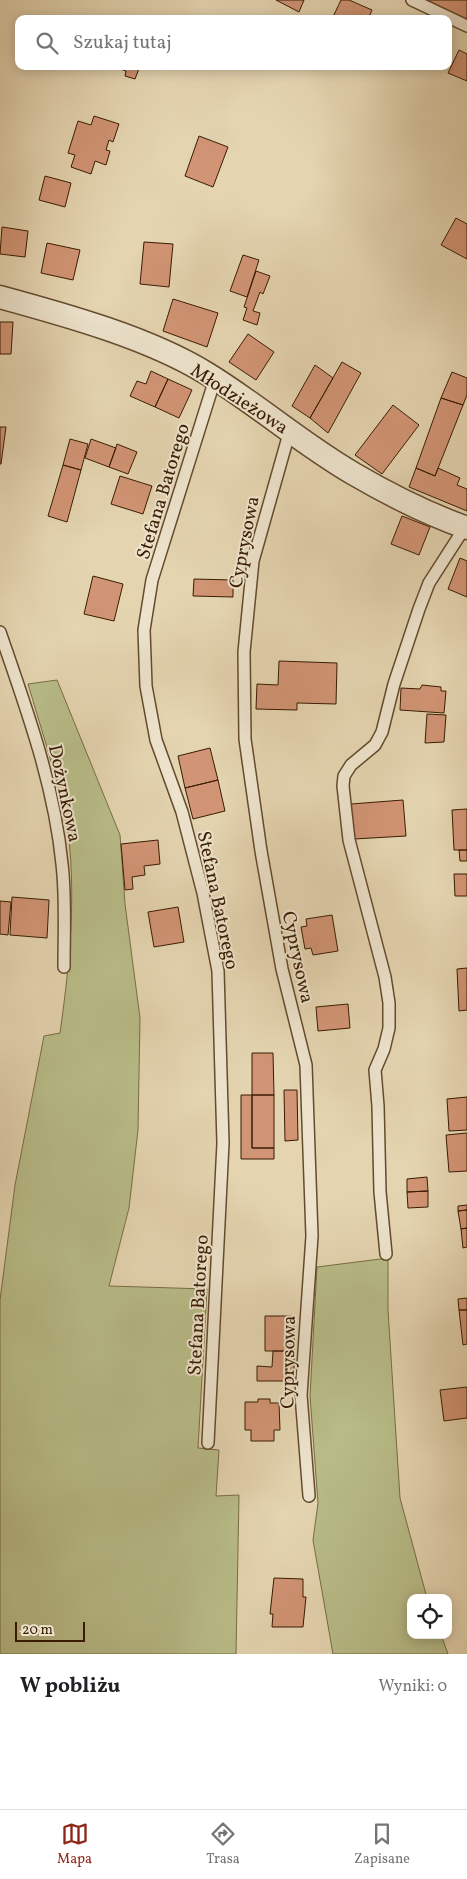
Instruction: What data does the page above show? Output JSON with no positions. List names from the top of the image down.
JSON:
{
  "streets": {
    "street": ["Młodzieżowa"],
    "lane": ["Stefana Batorego", "Cyprysowa", "Dożynkowa"]
  },
  "crossings": [
    ["Młodzieżowa", "Stefana Batorego"],
    ["Młodzieżowa", "Cyprysowa"]
  ],
  "scale_bar": "20 m",
  "page": {
    "search": "Szukaj tutaj",
    "scale": "20 m",
    "heading": ["W pobliżu", "Wyniki: 0"],
    "nav": ["Mapa", "Trasa", "Zapisane"]
  }
}
